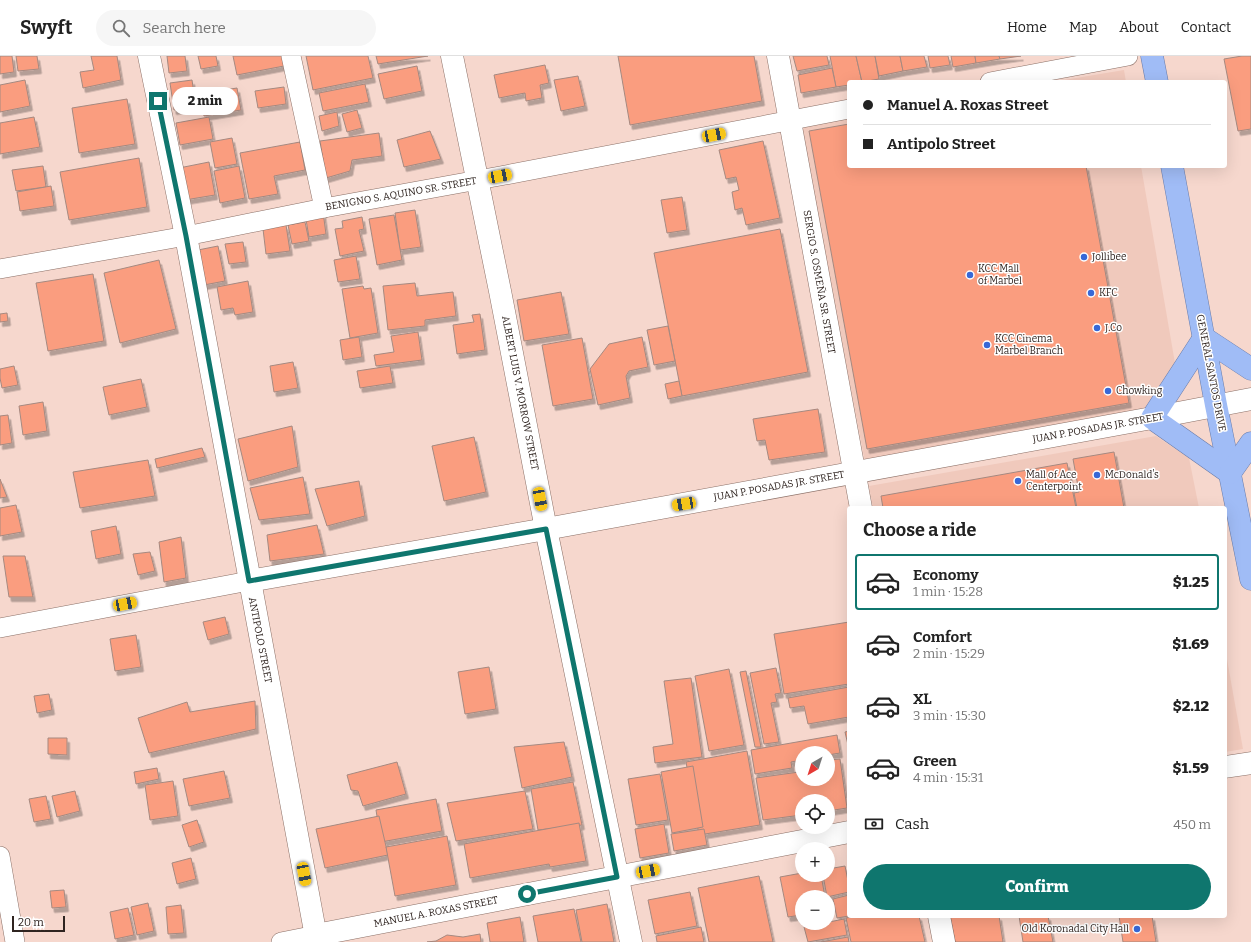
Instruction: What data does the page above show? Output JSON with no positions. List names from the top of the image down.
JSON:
{
  "streets": {
    "highway": ["GENERAL SANTOS DRIVE"],
    "street": [
      "BENIGNO S. AQUINO SR. STREET",
      "SERGIO S. OSMEÑA SR. STREET",
      "ALBERT LUIS V. MORROW STREET",
      "JUAN P. POSADAS JR. STREET",
      "ANTIPOLO STREET",
      "MANUEL A. ROXAS STREET"
    ]
  },
  "crossings": [
    ["BENIGNO S. AQUINO SR. STREET", "SERGIO S. OSMEÑA SR. STREET"],
    ["BENIGNO S. AQUINO SR. STREET", "ALBERT LUIS V. MORROW STREET"],
    ["BENIGNO S. AQUINO SR. STREET", "ANTIPOLO STREET"],
    ["SERGIO S. OSMEÑA SR. STREET", "JUAN P. POSADAS JR. STREET"],
    ["GENERAL SANTOS DRIVE", "JUAN P. POSADAS JR. STREET"],
    ["ALBERT LUIS V. MORROW STREET", "JUAN P. POSADAS JR. STREET"],
    ["ALBERT LUIS V. MORROW STREET", "MANUEL A. ROXAS STREET"],
    ["JUAN P. POSADAS JR. STREET", "ANTIPOLO STREET"],
    ["ANTIPOLO STREET", "MANUEL A. ROXAS STREET"]
  ],
  "places": [
    "Jollibee",
    "KCC Mall of Marbel",
    "KFC",
    "J.Co",
    "KCC Cinema Marbel Branch",
    "Chowking",
    "McDonald's",
    "Mall of Ace Centerpoint",
    "Old Koronadal City Hall"
  ],
  "scale_bar": "20 m",
  "north": "bottom left",
  "page": {
    "header": "Swyft",
    "search": "Search here",
    "nav": [
      "Home",
      "Map",
      "About",
      "Contact"
    ],
    "banner": ["Manuel A. Roxas Street", "Antipolo Street"],
    "bubble": "2 min",
    "heading": "Choose a ride",
    "list": [
      {
        "name": "Economy",
        "note": "1 min · 15:28",
        "value": "$1.25"
      },
      {
        "name": "Comfort",
        "note": "2 min · 15:29",
        "value": "$1.69"
      },
      {
        "name": "XL",
        "note": "3 min · 15:30",
        "value": "$2.12"
      },
      {
        "name": "Green",
        "note": "4 min · 15:31",
        "value": "$1.59"
      }
    ],
    "map_buttons": ["+", "−"],
    "pay": ["Cash", "450 m"],
    "buttons": "Confirm",
    "scale": "20 m"
  }
}
